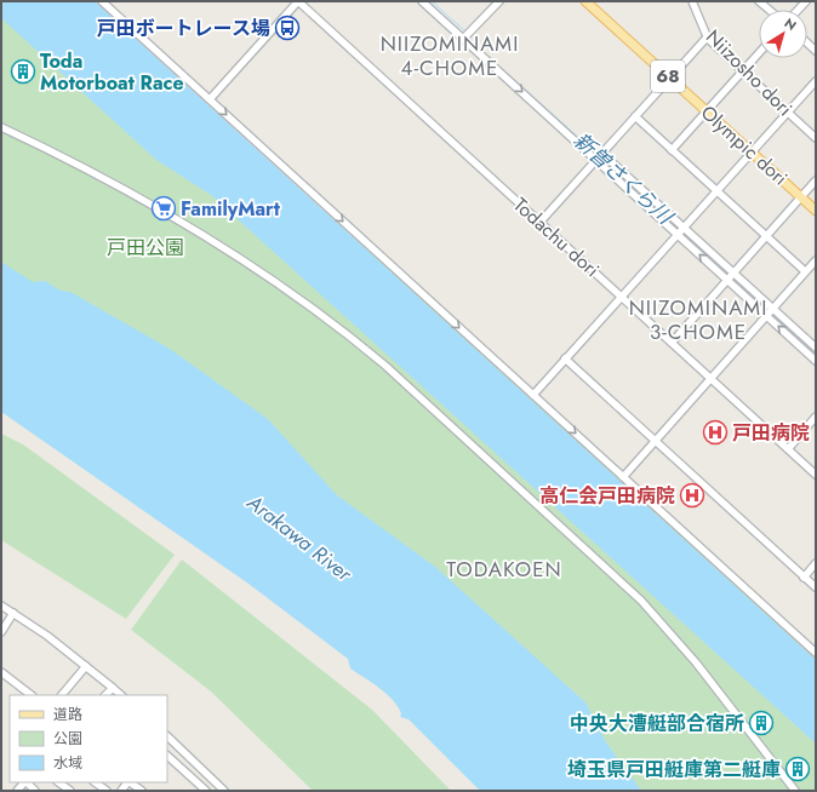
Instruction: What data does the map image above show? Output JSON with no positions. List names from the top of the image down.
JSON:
{
  "streets": {
    "main road": ["68", "Olympic dori"],
    "street": ["Niizosho dori", "Todachu dori"]
  },
  "districts": ["NIIZOMINAMI 4-CHOME", "NIIZOMINAMI 3-CHOME", "TODAKOEN"],
  "water": ["新曽さくら川", "Arakawa River"],
  "parks": ["戸田公園"],
  "places": {
    "bus stop": ["戸田ボートレース場"],
    "building": ["Toda Motorboat Race", "中央大漕艇部合宿所", "埼玉県戸田艇庫第二艇庫"],
    "supermarket": ["FamilyMart"],
    "hospital": ["戸田病院", "高仁会戸田病院"]
  },
  "legend": ["道路", "公園", "水域"],
  "north": "top right"
}
